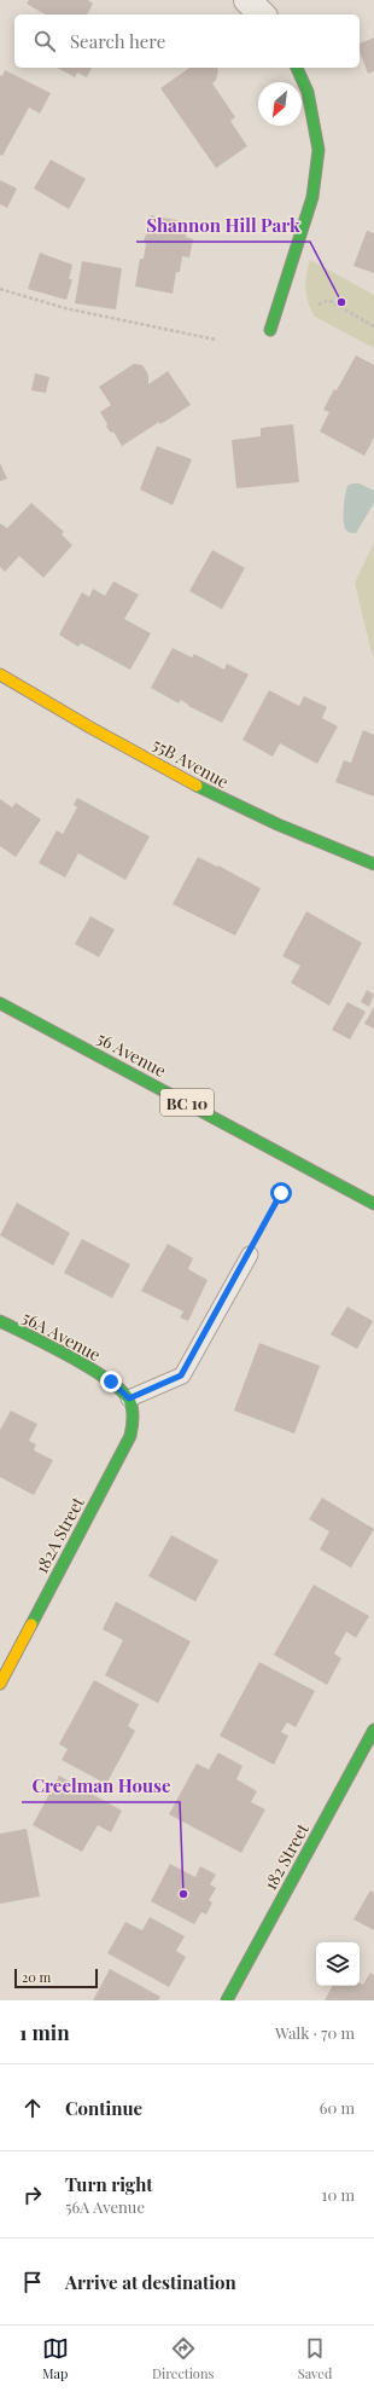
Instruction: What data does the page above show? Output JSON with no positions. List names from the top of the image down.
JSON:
{
  "streets": {
    "main road": [
      "55B Avenue",
      "56 Avenue",
      "BC 10",
      "56A Avenue",
      "182A Street",
      "182 Street"
    ]
  },
  "crossings": [
    ["56A Avenue", "182A Street"]
  ],
  "places": ["Shannon Hill Park", "Creelman House"],
  "scale_bar": "20 m",
  "north": "bottom left",
  "page": {
    "search": "Search here",
    "scale": "20 m",
    "heading": ["1 min", "Walk · 70 m"],
    "list": [
      ["Continue", "60 m"],
      ["Turn right", "56A Avenue", "10 m"],
      "Arrive at destination"
    ],
    "nav": ["Map", "Directions", "Saved"]
  }
}
